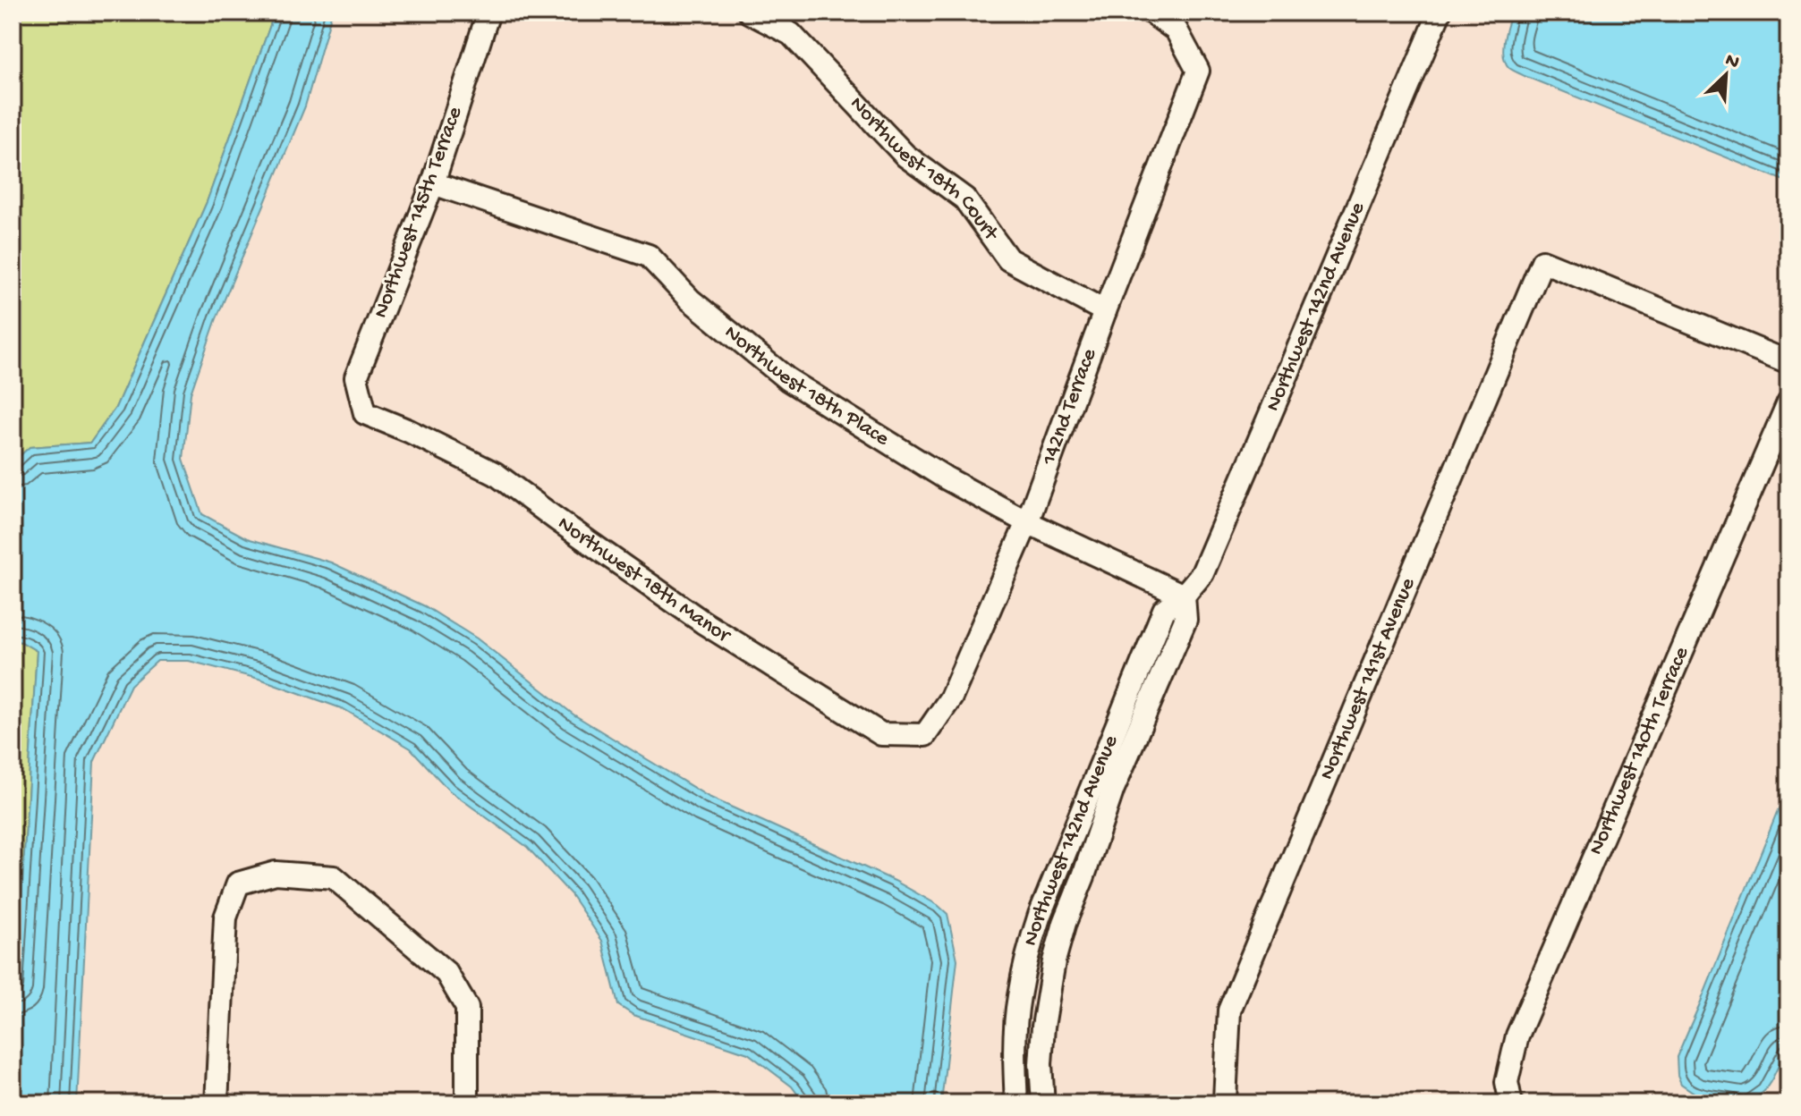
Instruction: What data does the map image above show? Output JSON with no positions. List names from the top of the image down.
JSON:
{
  "streets": {
    "street": [
      "Northwest 18th Court",
      "Northwest 145th Terrace",
      "Northwest 142nd Avenue",
      "Northwest 18th Place",
      "142nd Terrace",
      "Northwest 18th Manor",
      "Northwest 141st Avenue",
      "Northwest 140th Terrace"
    ]
  },
  "crossings": [
    ["Northwest 18th Court", "142nd Terrace"],
    ["Northwest 145th Terrace", "Northwest 18th Place"],
    ["Northwest 145th Terrace", "Northwest 18th Manor"],
    ["Northwest 142nd Avenue", "Northwest 18th Place"],
    ["Northwest 18th Place", "142nd Terrace"],
    ["142nd Terrace", "Northwest 18th Manor"]
  ],
  "north": "top right"
}
